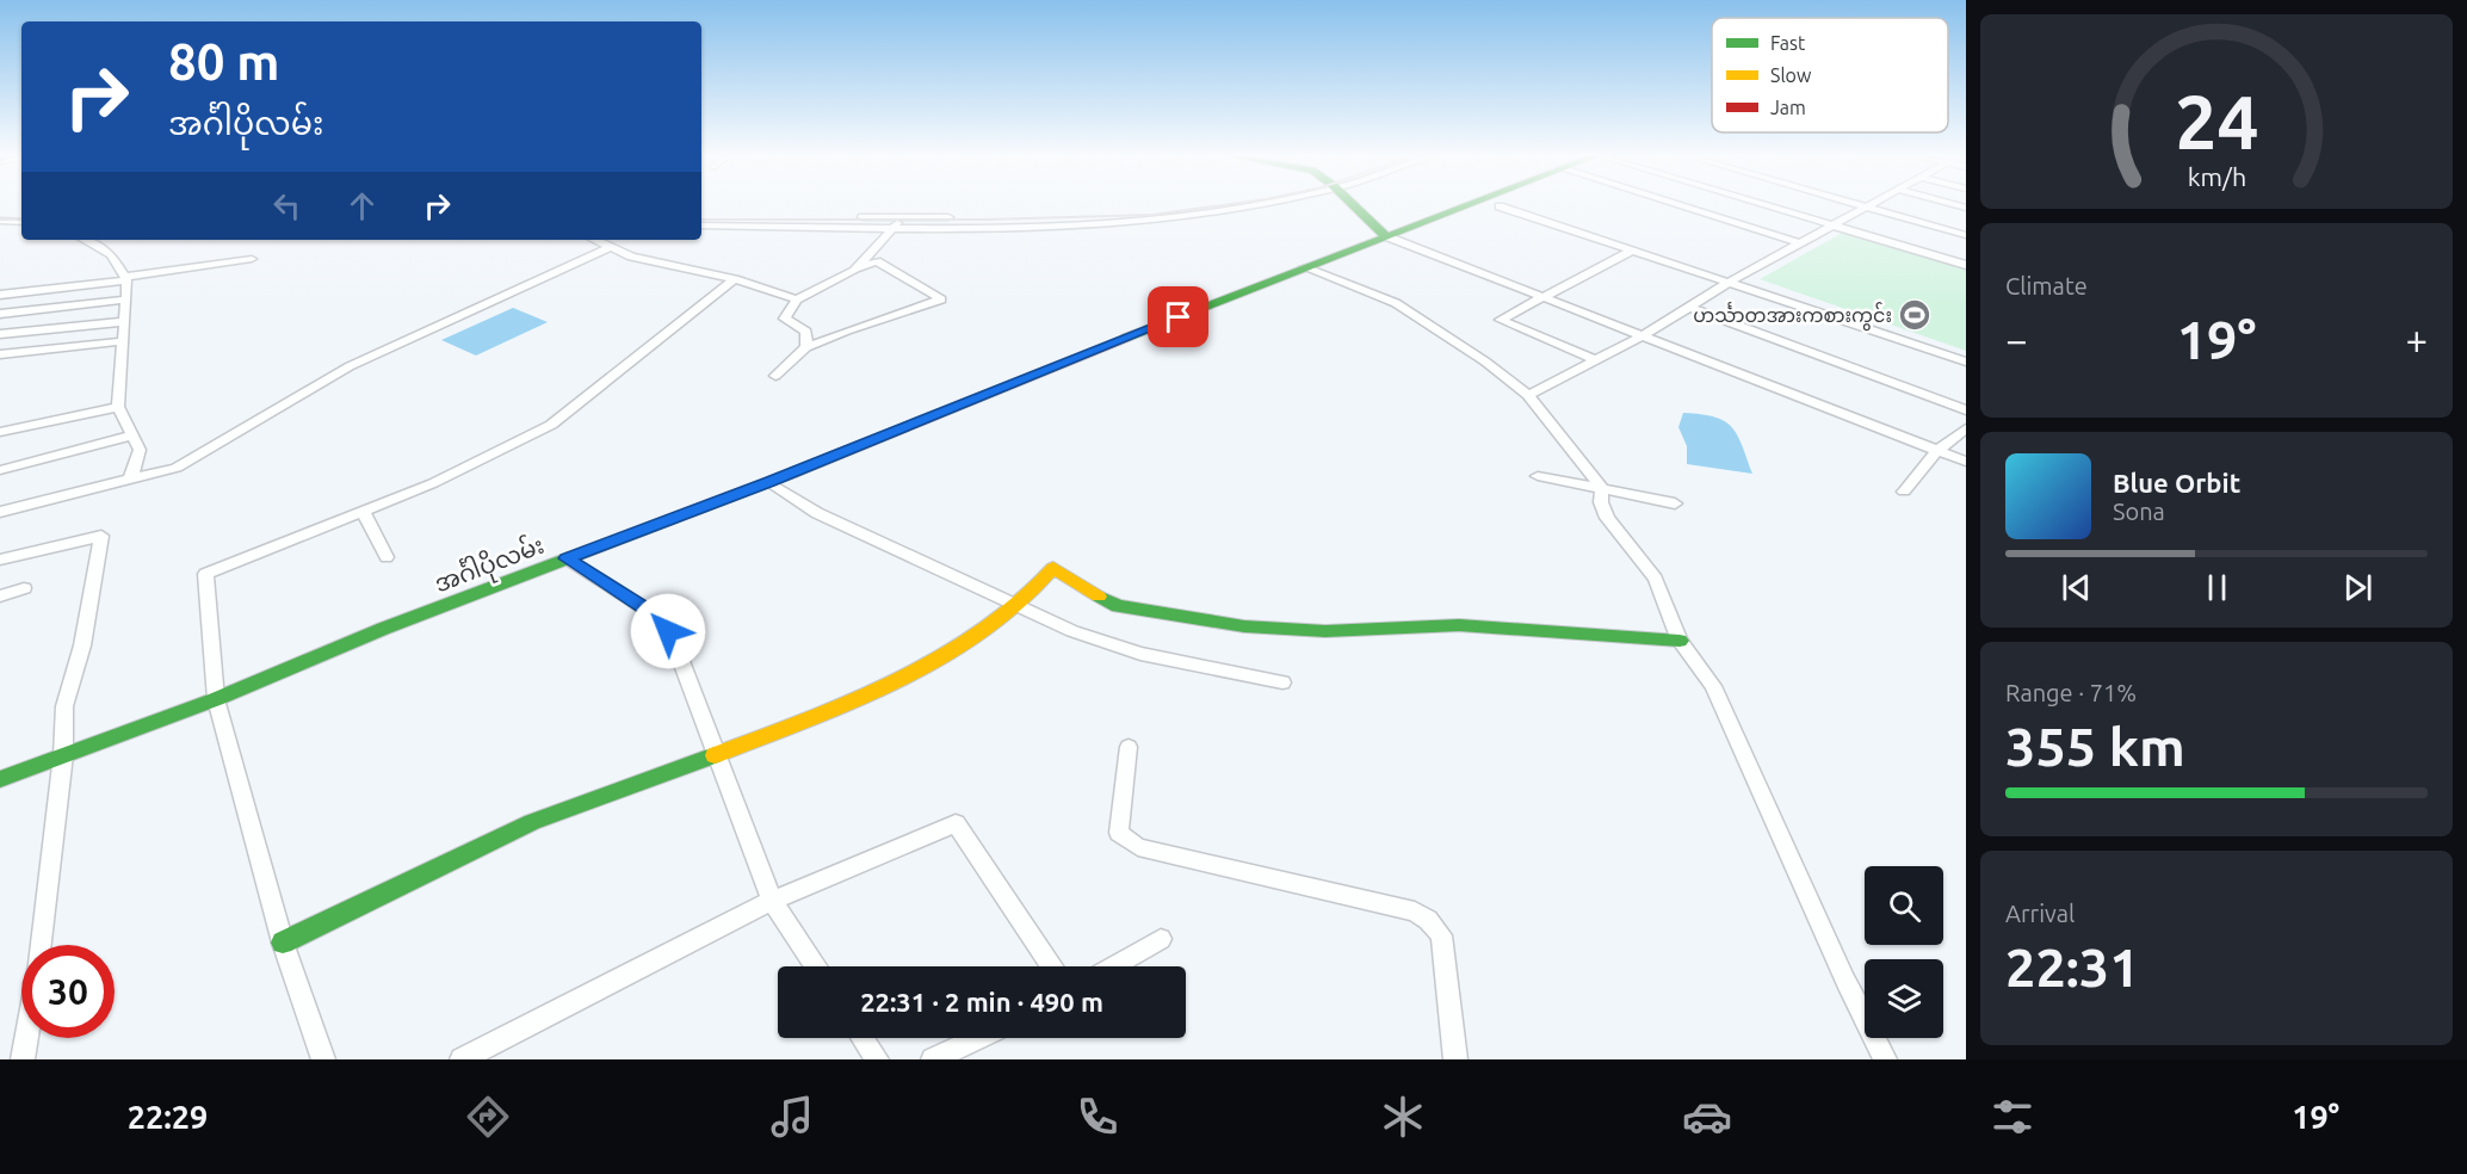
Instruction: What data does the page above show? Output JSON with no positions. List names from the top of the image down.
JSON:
{
  "streets": {
    "main road": ["အင်္ဂါပိုလမ်း"]
  },
  "places": {
    "sports": ["ဟင်္သာတအားကစားကွင်း"]
  },
  "legend": ["Fast", "Slow", "Jam"],
  "page": {
    "turn": ["80 m", "အင်္ဂါပိုလမ်း"],
    "tile": [
      "Climate",
      ["Range · 71%", "355 km"],
      ["Arrival", "22:31"]
    ],
    "heat": ["−", "19°", "+"],
    "song": ["Blue Orbit", "Sona"],
    "limit": "30",
    "trip": "22:31 · 2 min · 490 m",
    "tabs": ["22:29", "19°"],
    "gauge": ["24", "km/h"]
  }
}
